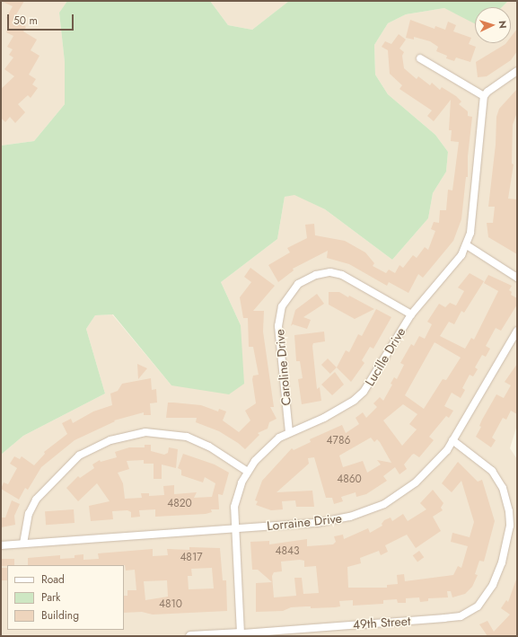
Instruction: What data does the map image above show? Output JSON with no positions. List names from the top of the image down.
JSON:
{
  "streets": {
    "street": [
      "Lucille Drive",
      "Caroline Drive",
      "Lorraine Drive",
      "49th Street"
    ]
  },
  "crossings": [
    ["Lucille Drive", "Caroline Drive"],
    ["Lucille Drive", "Lorraine Drive"],
    ["Lucille Drive", "49th Street"],
    ["Lorraine Drive", "49th Street"]
  ],
  "house_numbers": [
    "4786",
    "4860",
    "4820",
    "4843",
    "4817",
    "4810"
  ],
  "legend": ["Road", "Park", "Building"],
  "scale_bar": "50 m",
  "north": "right"
}
